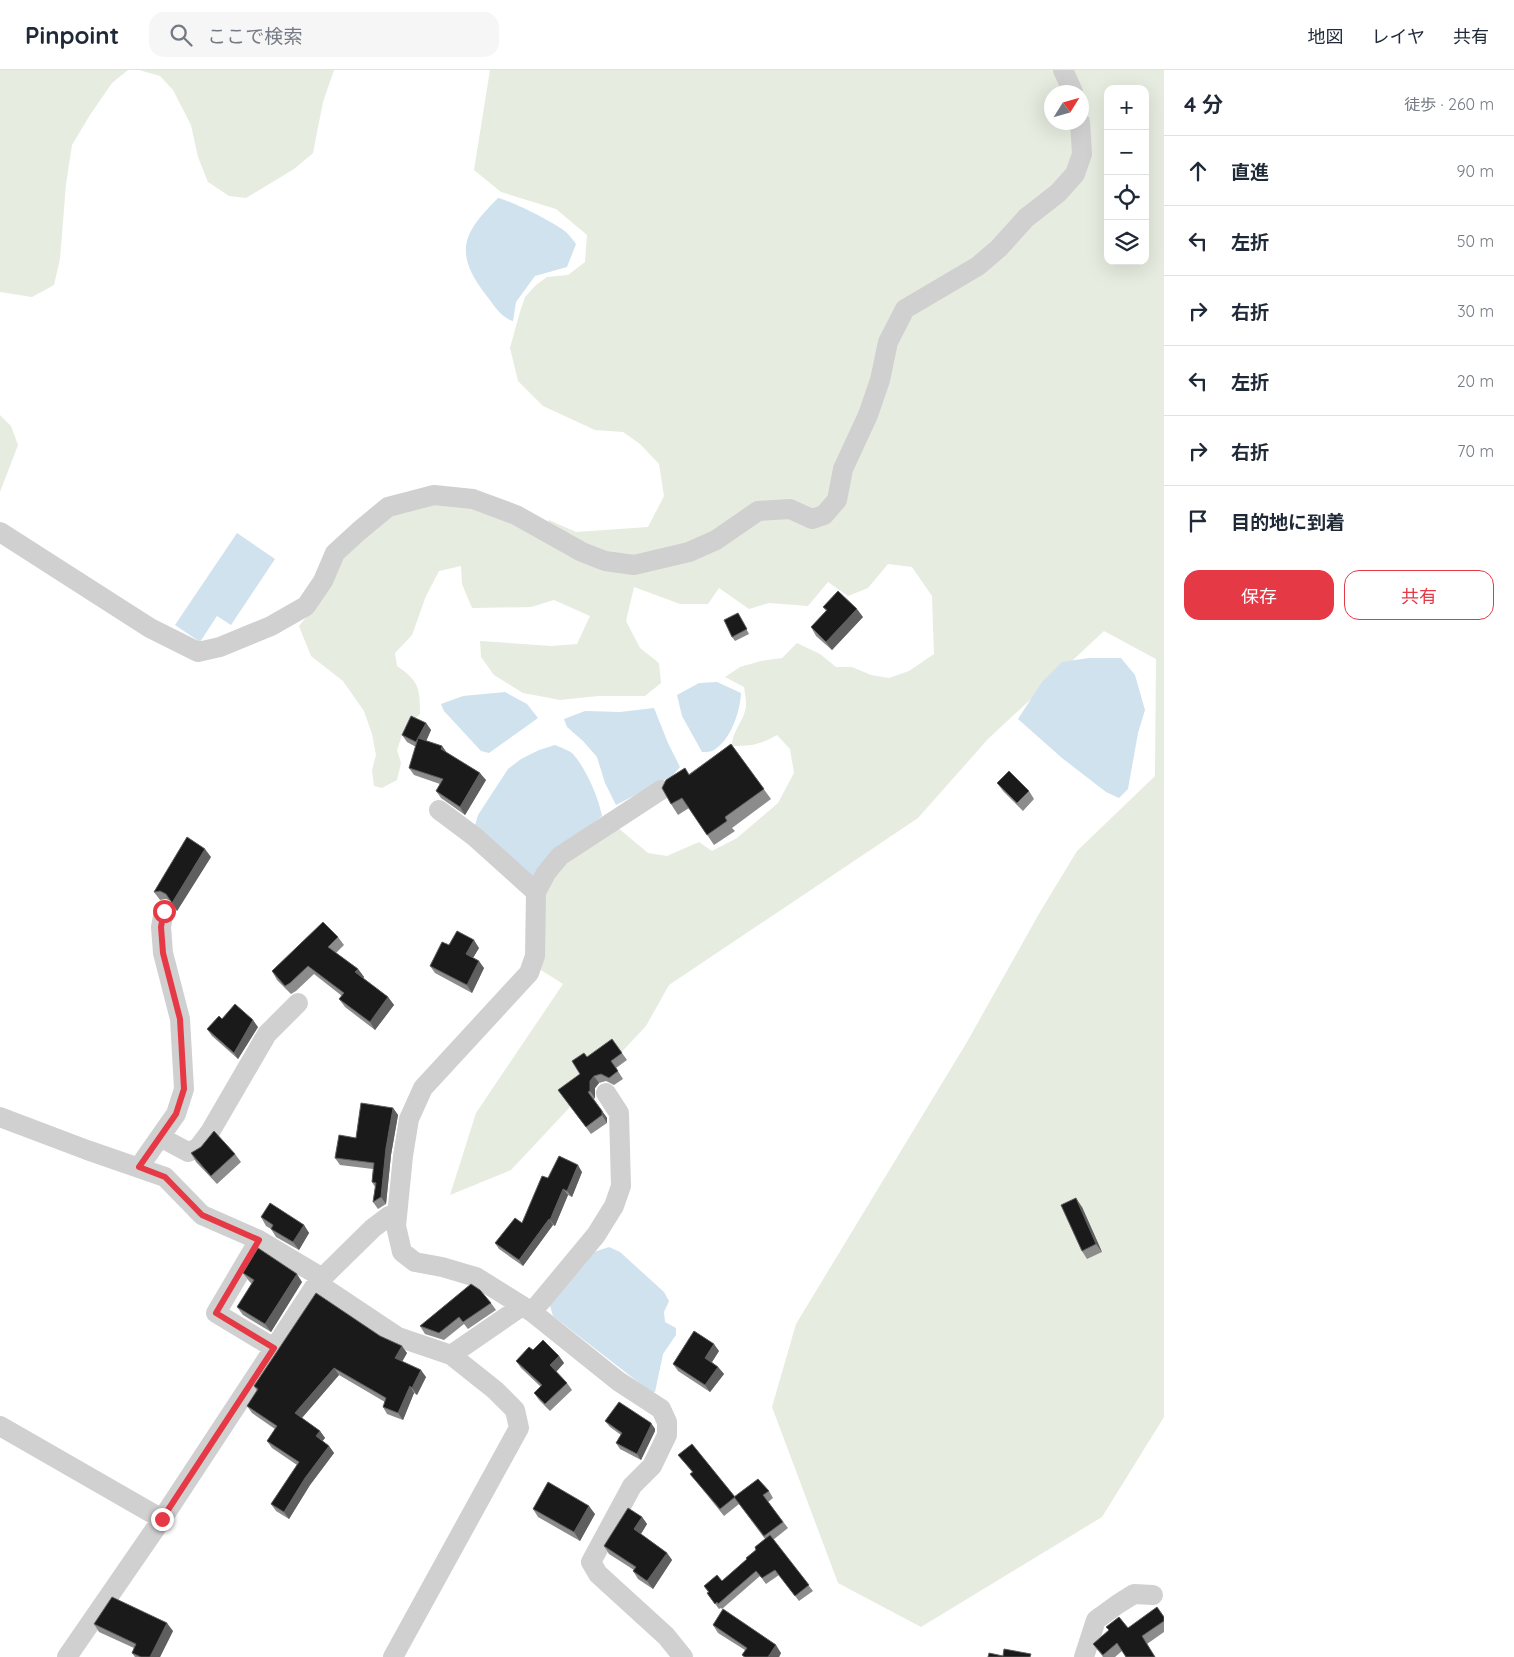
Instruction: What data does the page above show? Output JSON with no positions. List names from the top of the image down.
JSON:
{
  "north": "top right",
  "page": {
    "header": "Pinpoint",
    "search": "ここで検索",
    "nav": ["地図", "レイヤ", "共有"],
    "heading": ["4 分", "徒歩 · 260 m"],
    "map_buttons": ["+", "−"],
    "list": [
      ["直進", "90 m"],
      ["左折", "50 m"],
      ["右折", "30 m"],
      ["左折", "20 m"],
      ["右折", "70 m"],
      "目的地に到着"
    ],
    "buttons": ["保存", "共有"]
  }
}
